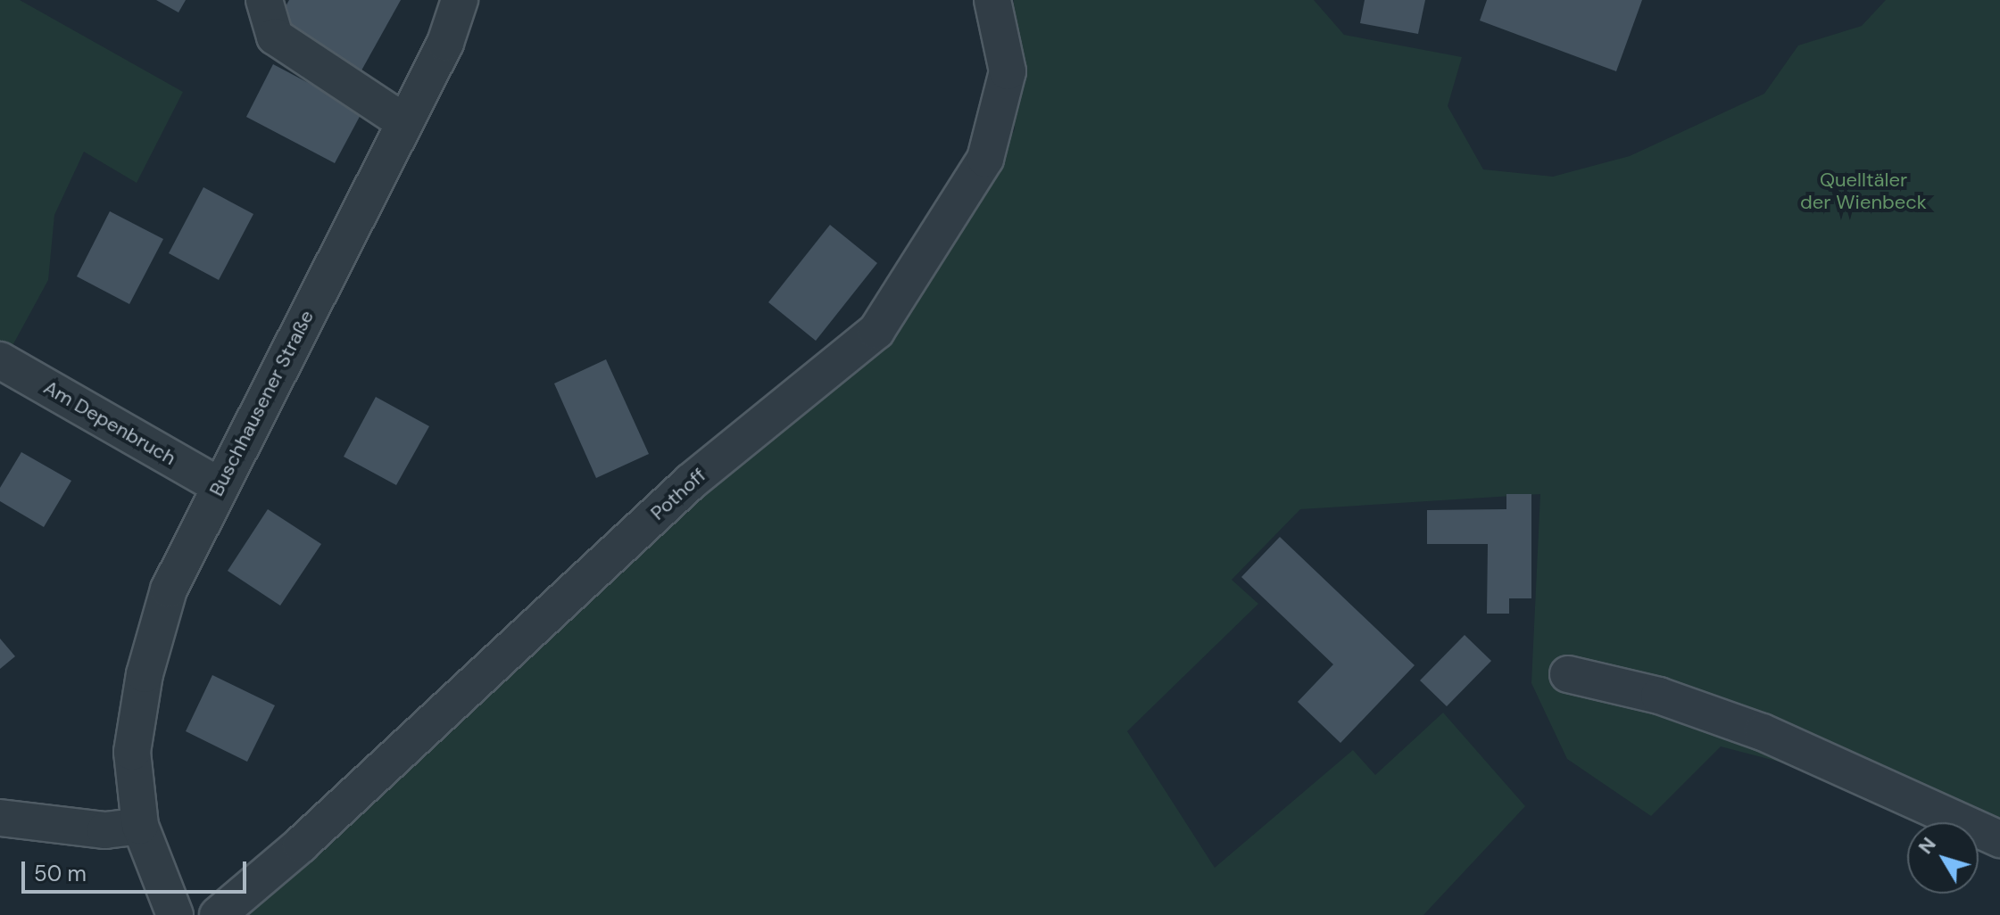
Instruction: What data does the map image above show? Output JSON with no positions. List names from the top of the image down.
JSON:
{
  "streets": {
    "street": ["Buschhausener Straße", "Am Depenbruch", "Pothoff"]
  },
  "crossings": [
    ["Buschhausener Straße", "Am Depenbruch"]
  ],
  "parks": ["Quelltäler der Wienbeck"],
  "scale_bar": "50 m",
  "north": "top left"
}
